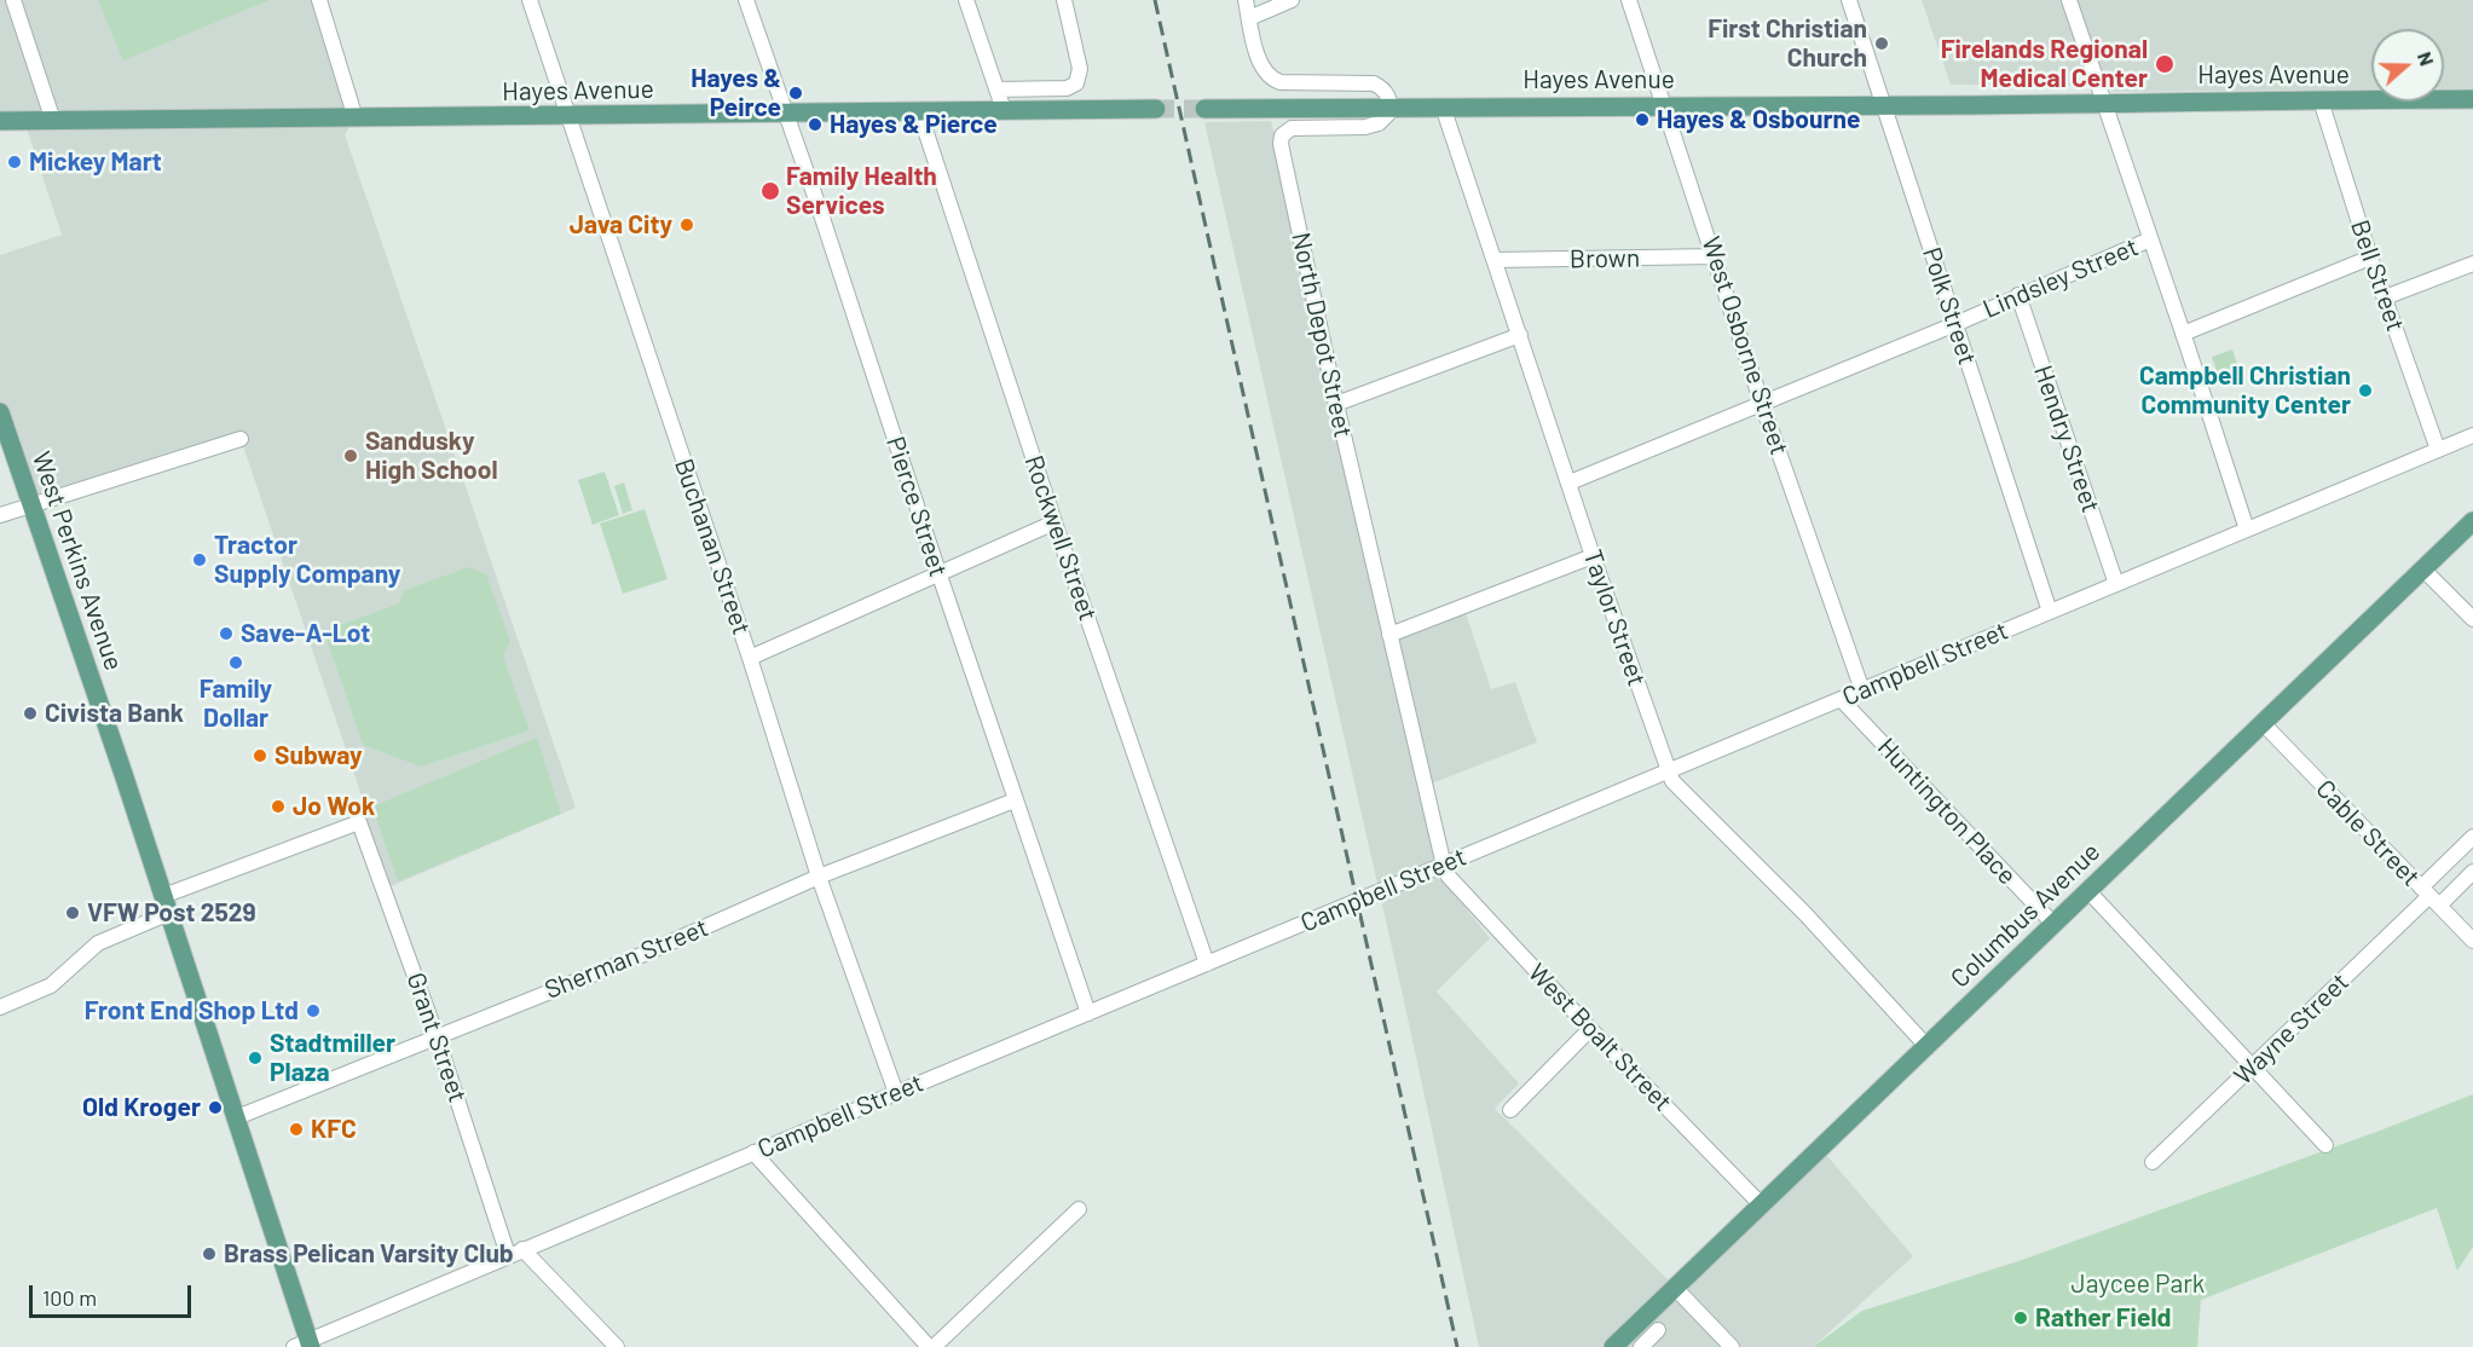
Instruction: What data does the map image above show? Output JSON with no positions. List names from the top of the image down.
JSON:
{
  "streets": {
    "main road": ["Hayes Avenue", "West Perkins Avenue", "Columbus Avenue"],
    "street": [
      "Brown",
      "Bell Street",
      "Lindsley Street",
      "Polk Street",
      "North Depot Street",
      "West Osborne Street",
      "Hendry Street",
      "Pierce Street",
      "Rockwell Street",
      "Buchanan Street",
      "Taylor Street",
      "Campbell Street",
      "Huntington Place",
      "Cable Street",
      "Sherman Street",
      "Wayne Street",
      "Grant Street",
      "West Boalt Street"
    ]
  },
  "crossings": [
    ["Hayes Avenue", "Bell Street"],
    ["Hayes Avenue", "Polk Street"],
    ["Hayes Avenue", "North Depot Street"],
    ["Hayes Avenue", "West Osborne Street"],
    ["Hayes Avenue", "Pierce Street"],
    ["Hayes Avenue", "Rockwell Street"],
    ["Hayes Avenue", "Buchanan Street"],
    ["Hayes Avenue", "Taylor Street"],
    ["Brown", "West Osborne Street"],
    ["Brown", "Taylor Street"],
    ["Bell Street", "Campbell Street"],
    ["Lindsley Street", "Polk Street"],
    ["Lindsley Street", "West Osborne Street"],
    ["Lindsley Street", "Hendry Street"],
    ["Lindsley Street", "Taylor Street"],
    ["Polk Street", "Campbell Street"],
    ["North Depot Street", "Campbell Street"],
    ["North Depot Street", "West Boalt Street"],
    ["West Osborne Street", "Campbell Street"],
    ["Hendry Street", "Campbell Street"],
    ["Pierce Street", "Campbell Street"],
    ["Pierce Street", "Sherman Street"],
    ["Rockwell Street", "Campbell Street"],
    ["Buchanan Street", "Campbell Street"],
    ["Buchanan Street", "Sherman Street"],
    ["West Perkins Avenue", "Campbell Street"],
    ["West Perkins Avenue", "Sherman Street"],
    ["West Perkins Avenue", "Grant Street"],
    ["Taylor Street", "Campbell Street"],
    ["Taylor Street", "Columbus Avenue"],
    ["Campbell Street", "Huntington Place"],
    ["Campbell Street", "Grant Street"],
    ["Campbell Street", "West Boalt Street"],
    ["Huntington Place", "Columbus Avenue"],
    ["Cable Street", "Columbus Avenue"],
    ["Cable Street", "Wayne Street"],
    ["Columbus Avenue", "West Boalt Street"],
    ["Sherman Street", "Grant Street"]
  ],
  "parks": ["Jaycee Park"],
  "places": [
    "First Christian Church",
    "Firelands Regional Medical Center",
    "Hayes & Peirce",
    "Hayes & Osbourne",
    "Hayes & Pierce",
    "Mickey Mart",
    "Family Health Services",
    "Java City",
    "Campbell Christian Community Center",
    "Sandusky High School",
    "Tractor Supply Company",
    "Save-A-Lot",
    "Family Dollar",
    "Civista Bank",
    "Subway",
    "Jo Wok",
    "VFW Post 2529",
    "Front End Shop Ltd",
    "Stadtmiller Plaza",
    "Old Kroger",
    "KFC",
    "Brass Pelican Varsity Club",
    "Rather Field"
  ],
  "scale_bar": "100 m",
  "north": "right"
}
